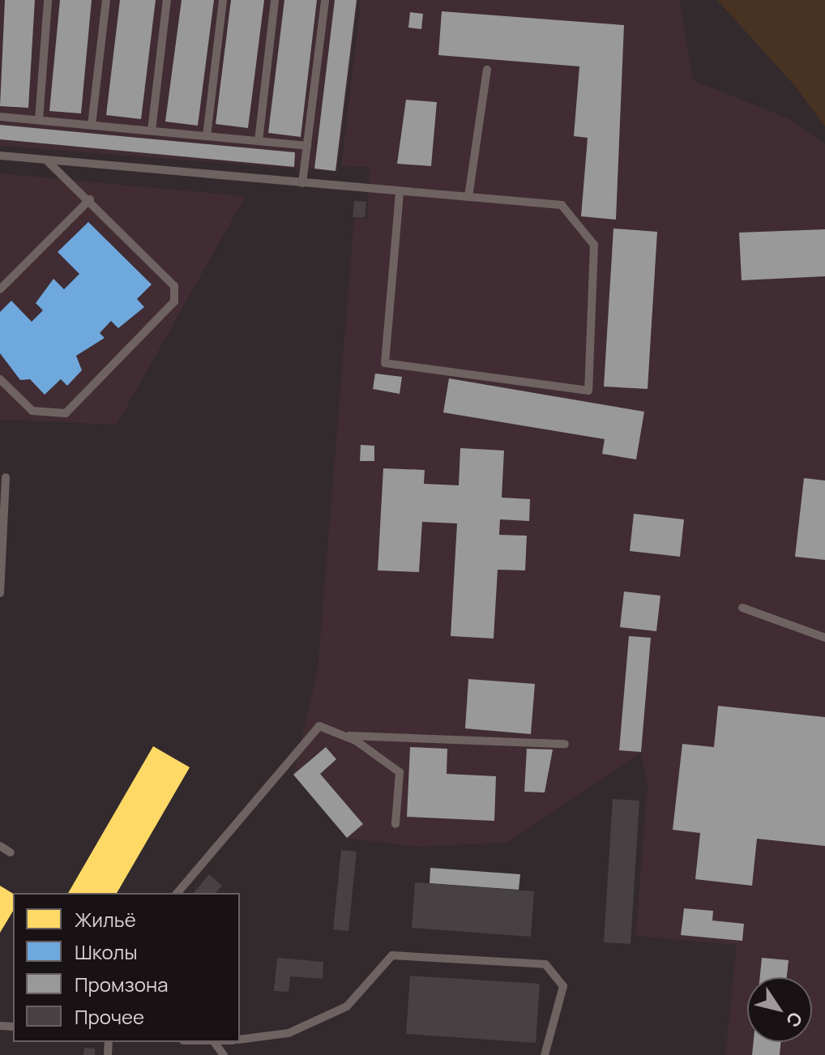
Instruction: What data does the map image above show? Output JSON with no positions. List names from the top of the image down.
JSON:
{
  "legend": [
    "Жильё",
    "Школы",
    "Промзона",
    "Прочее"
  ],
  "north": "bottom right"
}
